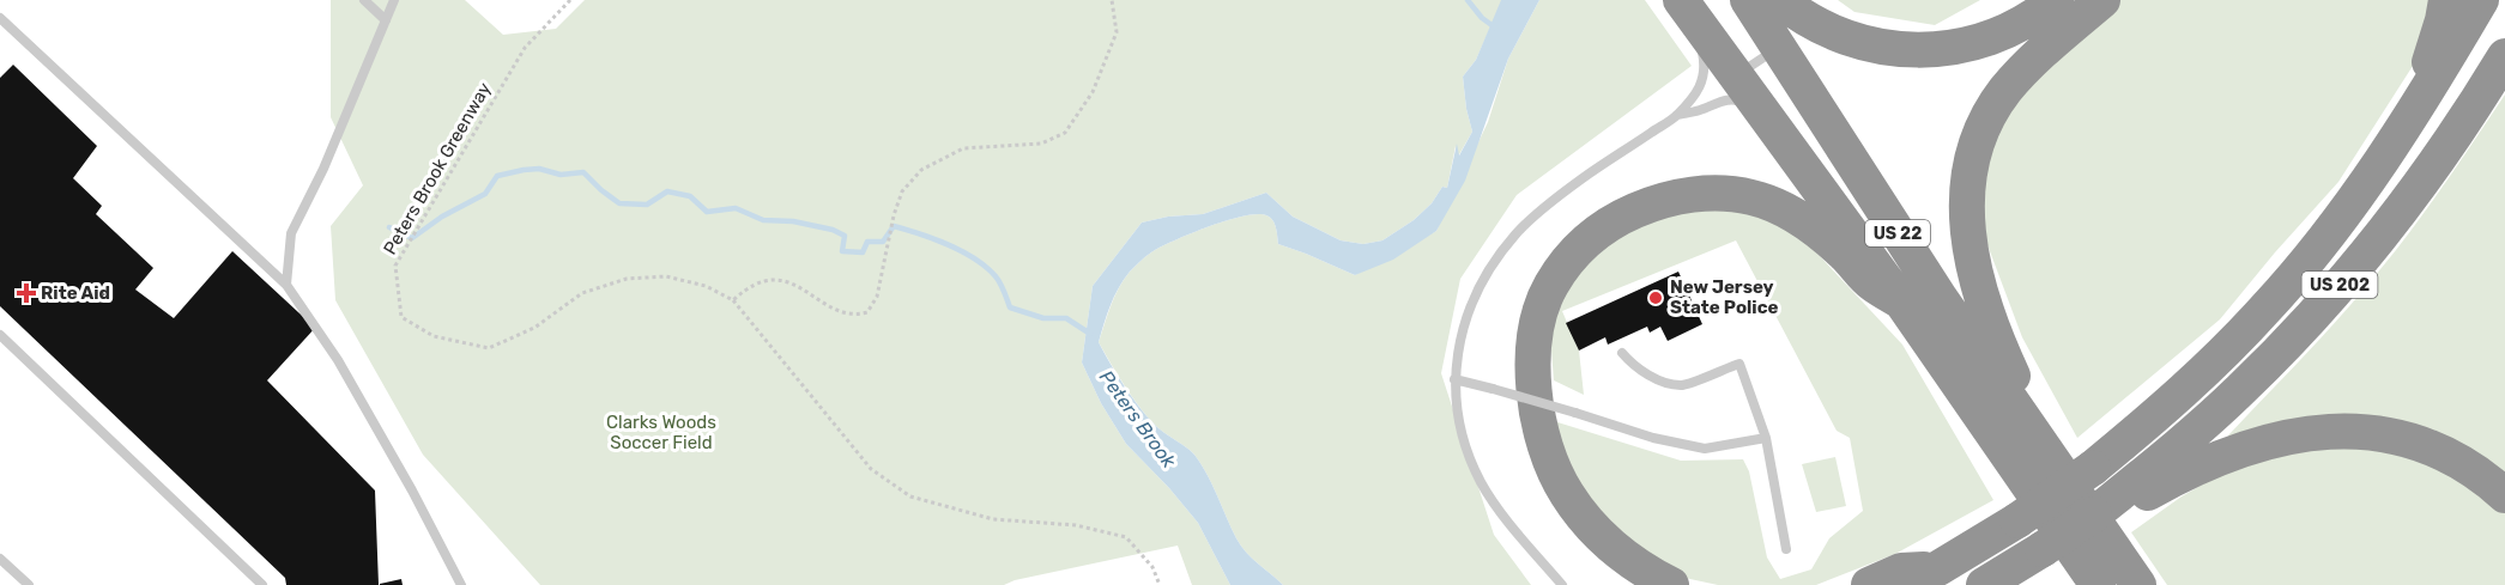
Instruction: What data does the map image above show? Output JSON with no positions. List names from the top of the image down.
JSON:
{
  "streets": {
    "highway": ["US 22", "US 202"],
    "path": ["Peters Brook Greenway"]
  },
  "water": ["Peters Brook"],
  "parks": ["Clarks Woods Soccer Field"],
  "places": {
    "health": ["Rite Aid"],
    "other": ["New Jersey State Police"]
  }
}
